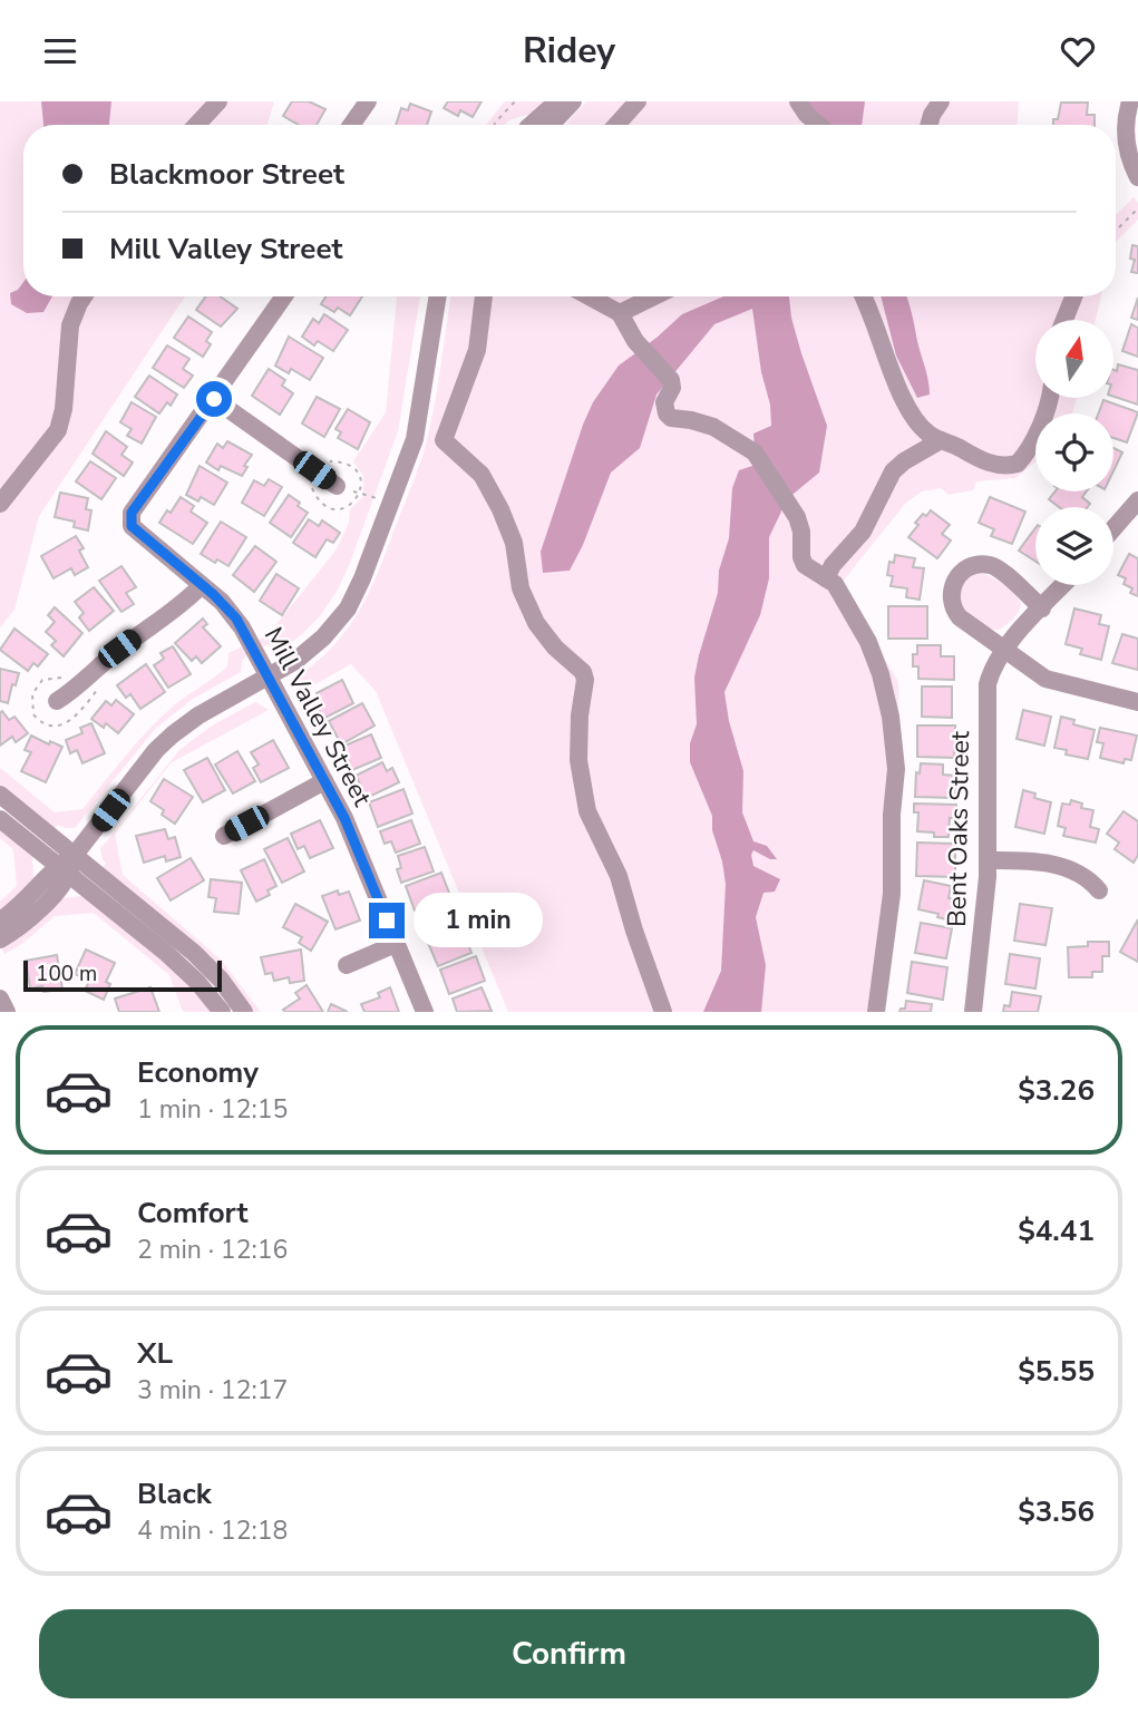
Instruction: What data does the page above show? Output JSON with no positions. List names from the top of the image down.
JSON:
{
  "streets": {
    "street": ["Mill Valley Street", "Bent Oaks Street"]
  },
  "scale_bar": "100 m",
  "north": "top",
  "page": {
    "header": "Ridey",
    "banner": ["Blackmoor Street", "Mill Valley Street"],
    "bubble": "1 min",
    "scale": "100 m",
    "list": [
      {
        "name": "Economy",
        "note": "1 min · 12:15",
        "value": "$3.26"
      },
      {
        "name": "Comfort",
        "note": "2 min · 12:16",
        "value": "$4.41"
      },
      {
        "name": "XL",
        "note": "3 min · 12:17",
        "value": "$5.55"
      },
      {
        "name": "Black",
        "note": "4 min · 12:18",
        "value": "$3.56"
      }
    ],
    "buttons": "Confirm"
  }
}
